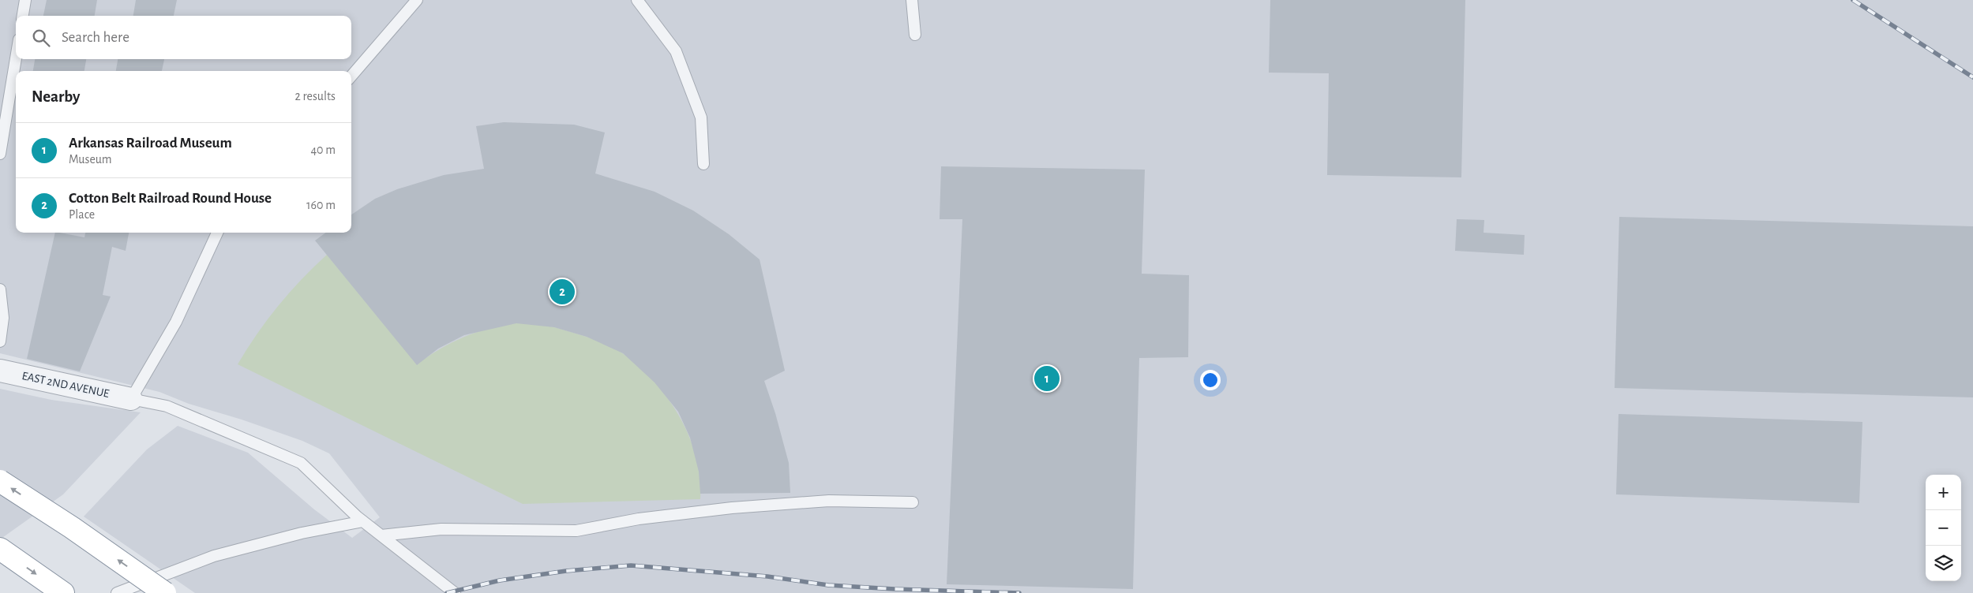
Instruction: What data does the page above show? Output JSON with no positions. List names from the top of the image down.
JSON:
{
  "streets": {
    "street": ["EAST 2ND AVENUE"]
  },
  "page": {
    "search": "Search here",
    "heading": ["Nearby", "2 results"],
    "list": [
      {
        "mark": "1",
        "name": "Arkansas Railroad Museum",
        "note": "Museum",
        "value": "40 m"
      },
      {
        "mark": "2",
        "name": "Cotton Belt Railroad Round House",
        "note": "Place",
        "value": "160 m"
      }
    ],
    "pins": ["2", "1"],
    "map_buttons": ["+", "−"]
  }
}
